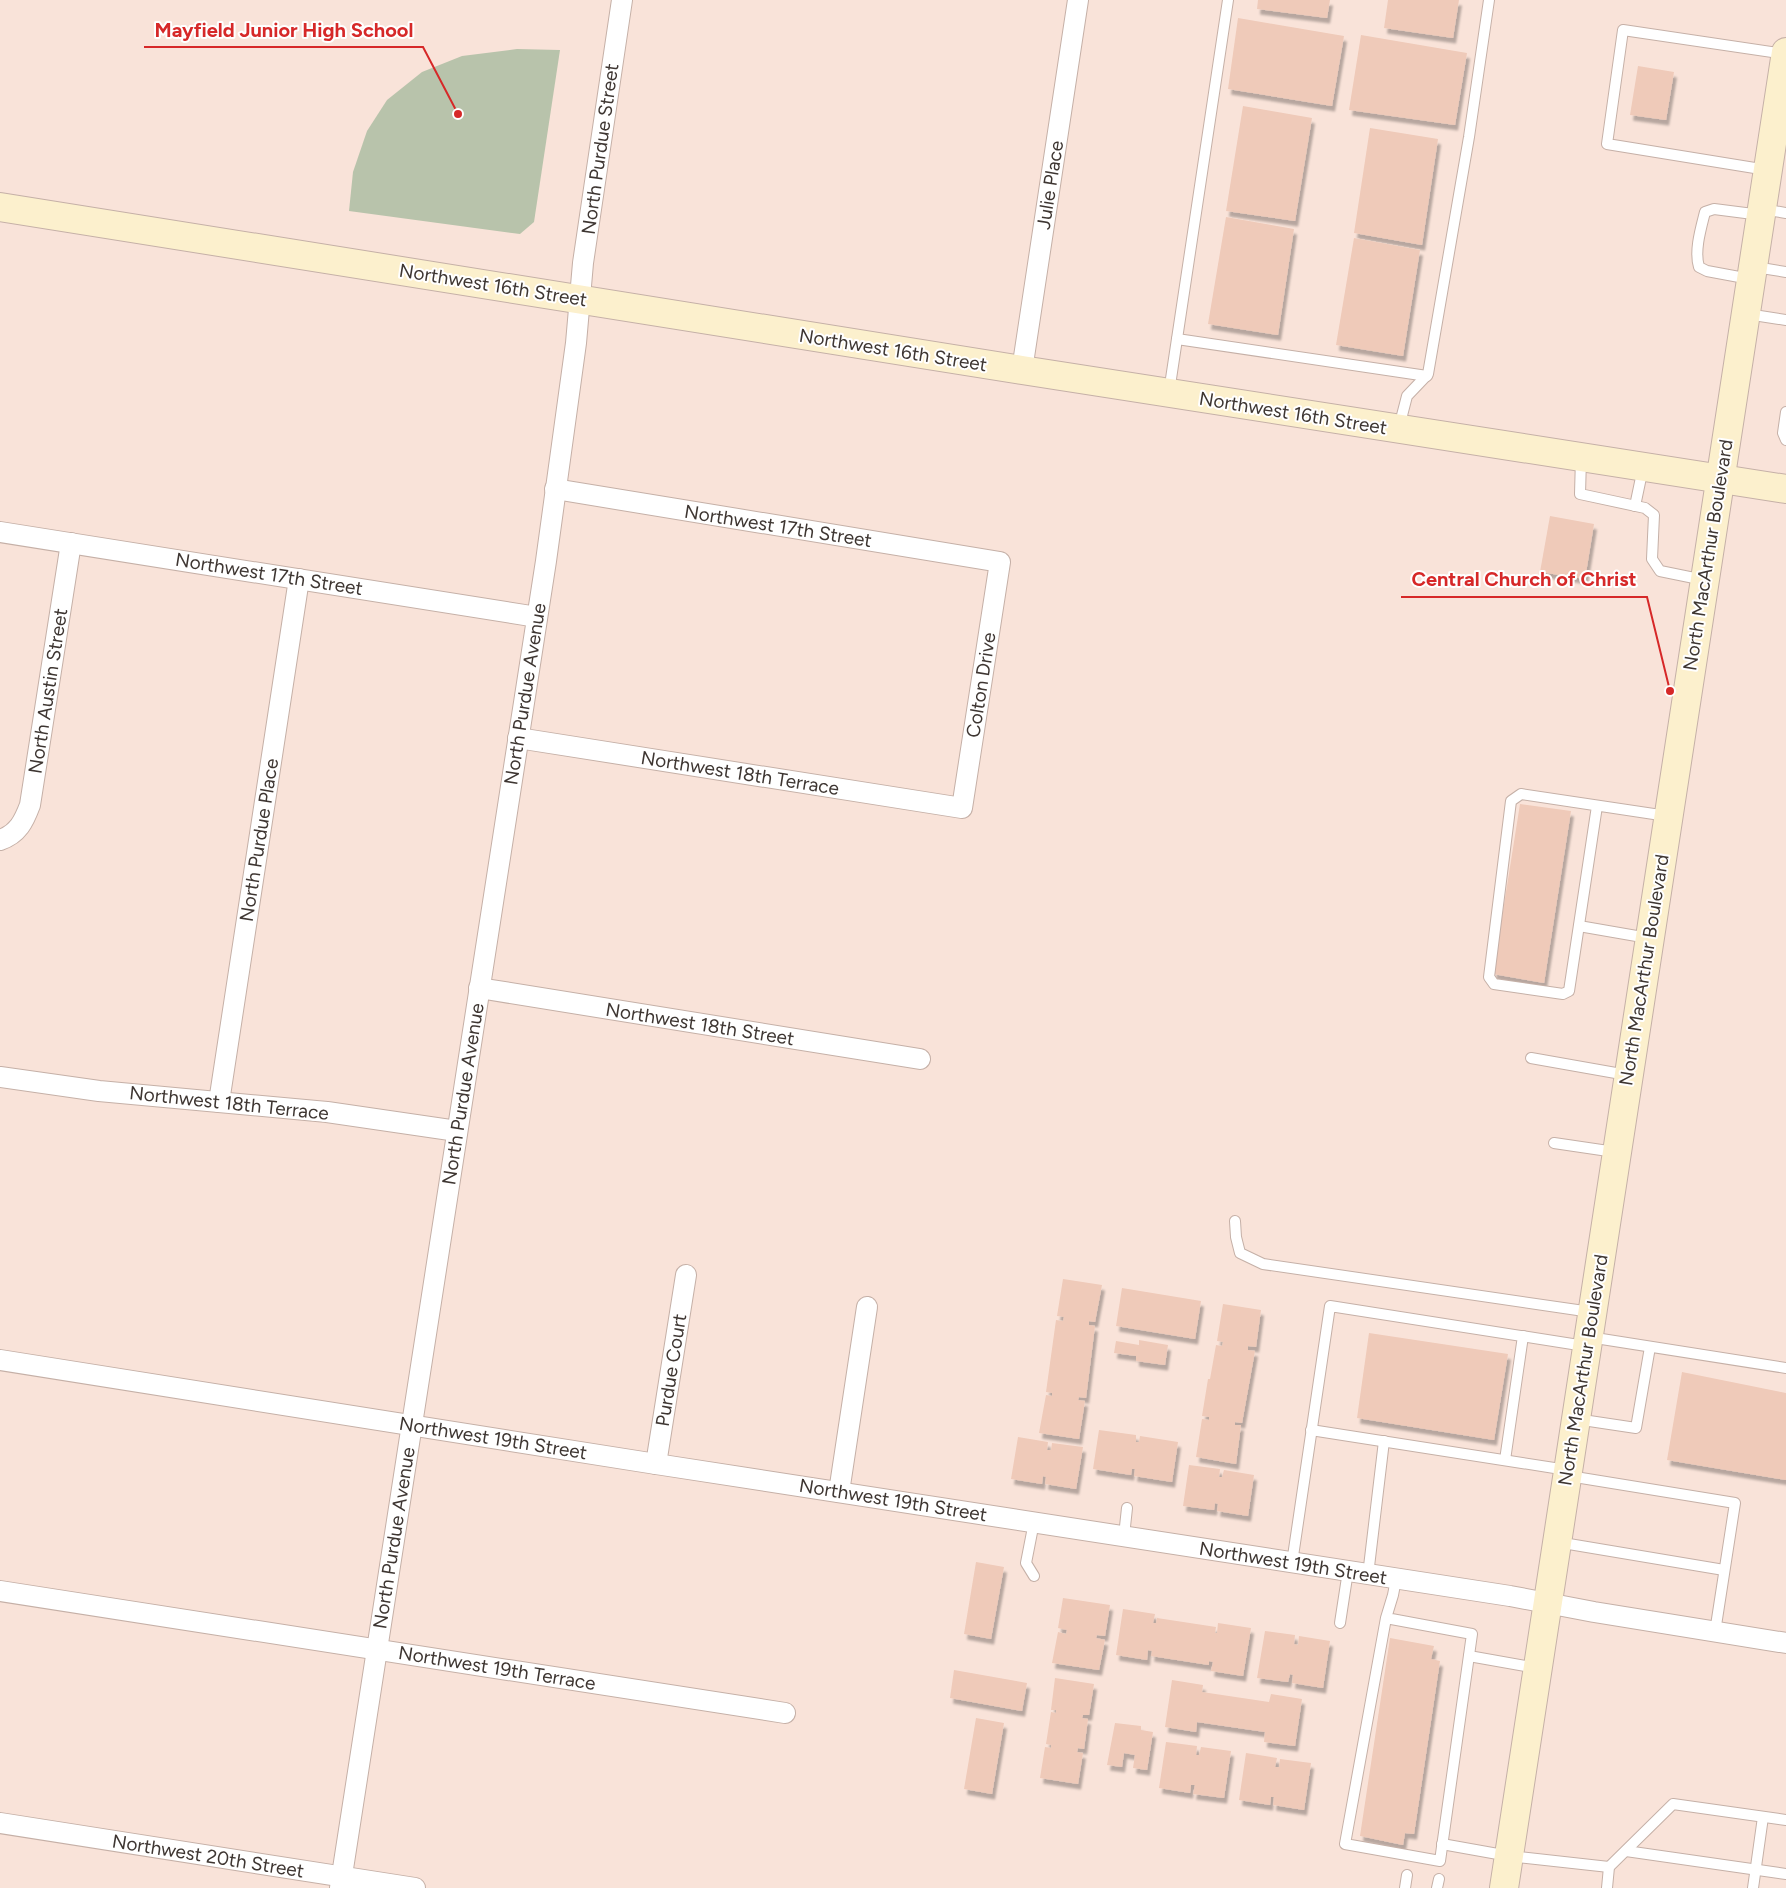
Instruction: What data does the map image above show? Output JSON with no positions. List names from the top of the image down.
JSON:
{
  "streets": {
    "main road": ["Northwest 16th Street", "North MacArthur Boulevard"],
    "street": [
      "North Purdue Street",
      "Julie Place",
      "Northwest 17th Street",
      "Colton Drive",
      "North Austin Street",
      "North Purdue Avenue",
      "Northwest 18th Terrace",
      "North Purdue Place",
      "Northwest 18th Street",
      "Purdue Court",
      "Northwest 19th Street",
      "Northwest 19th Terrace",
      "Northwest 20th Street"
    ]
  },
  "crossings": [
    ["North Purdue Street", "Northwest 16th Street"],
    ["North Purdue Street", "North Purdue Avenue"],
    ["Julie Place", "Northwest 16th Street"],
    ["Northwest 16th Street", "North MacArthur Boulevard"],
    ["Northwest 16th Street", "North Purdue Avenue"],
    ["Northwest 17th Street", "Colton Drive"],
    ["Northwest 17th Street", "North Austin Street"],
    ["Northwest 17th Street", "North Purdue Avenue"],
    ["Northwest 17th Street", "North Purdue Place"],
    ["North MacArthur Boulevard", "Northwest 19th Street"],
    ["Colton Drive", "Northwest 18th Terrace"],
    ["North Purdue Avenue", "Northwest 18th Terrace"],
    ["North Purdue Avenue", "Northwest 18th Street"],
    ["North Purdue Avenue", "Northwest 19th Street"],
    ["North Purdue Avenue", "Northwest 19th Terrace"],
    ["North Purdue Avenue", "Northwest 20th Street"],
    ["Northwest 18th Terrace", "North Purdue Place"],
    ["Purdue Court", "Northwest 19th Street"]
  ],
  "places": ["Mayfield Junior High School", "Central Church of Christ"]
}
